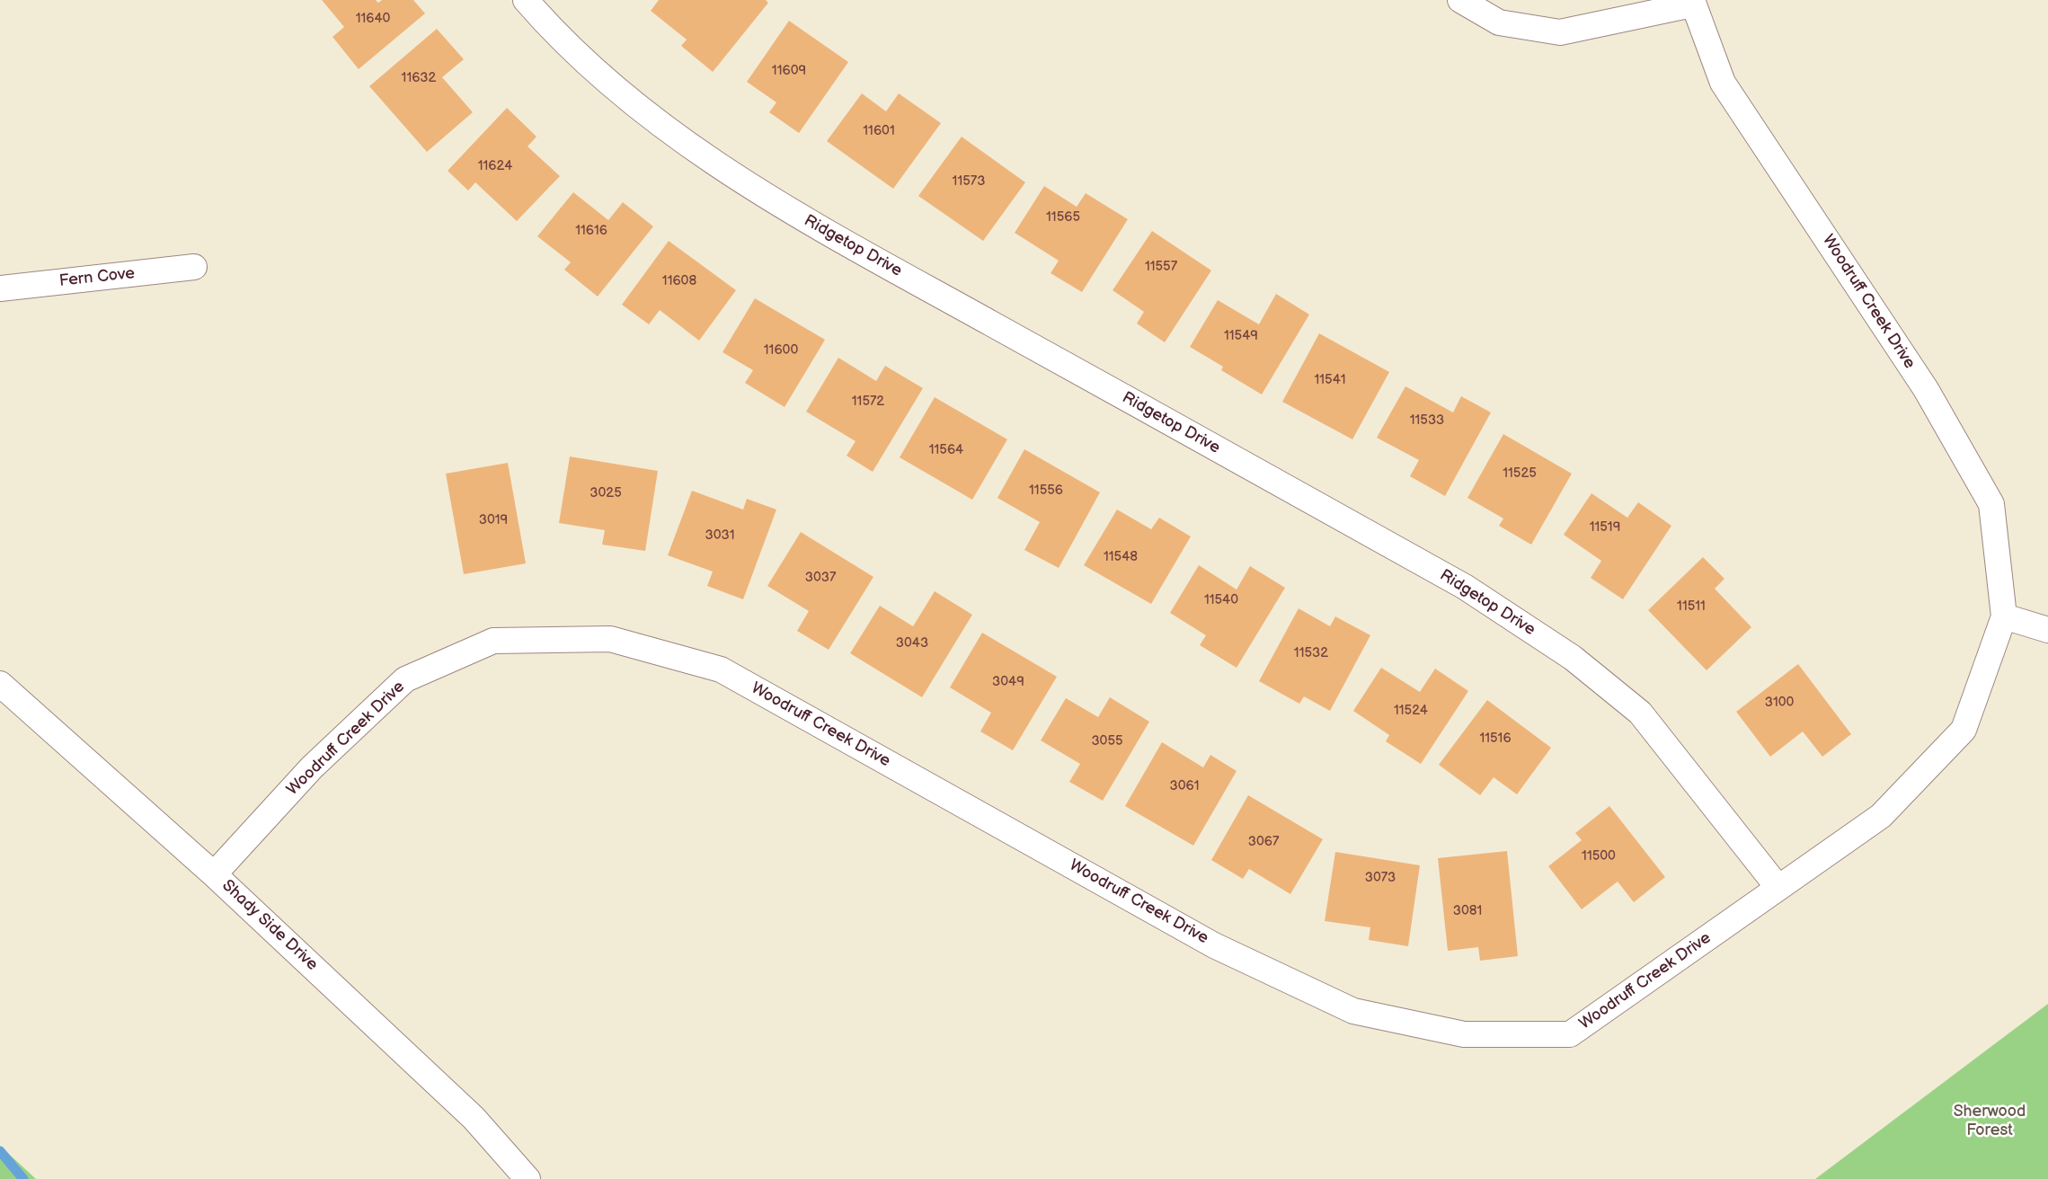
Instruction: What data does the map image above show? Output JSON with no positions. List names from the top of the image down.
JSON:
{
  "streets": {
    "street": [
      "Ridgetop Drive",
      "Fern Cove",
      "Woodruff Creek Drive",
      "Shady Side Drive"
    ]
  },
  "crossings": [
    ["Ridgetop Drive", "Woodruff Creek Drive"],
    ["Woodruff Creek Drive", "Shady Side Drive"]
  ],
  "parks": ["Sherwood Forest"],
  "house_numbers": [
    "11640",
    "11609",
    "11632",
    "11601",
    "11624",
    "11573",
    "11565",
    "11616",
    "11557",
    "11608",
    "11549",
    "11600",
    "11541",
    "11572",
    "11533",
    "11564",
    "11525",
    "11556",
    "3025",
    "3019",
    "11519",
    "3031",
    "11548",
    "3037",
    "11540",
    "11511",
    "3043",
    "11532",
    "3049",
    "3100",
    "11524",
    "11516",
    "3055",
    "3061",
    "3067",
    "11500",
    "3073",
    "3081"
  ]
}
